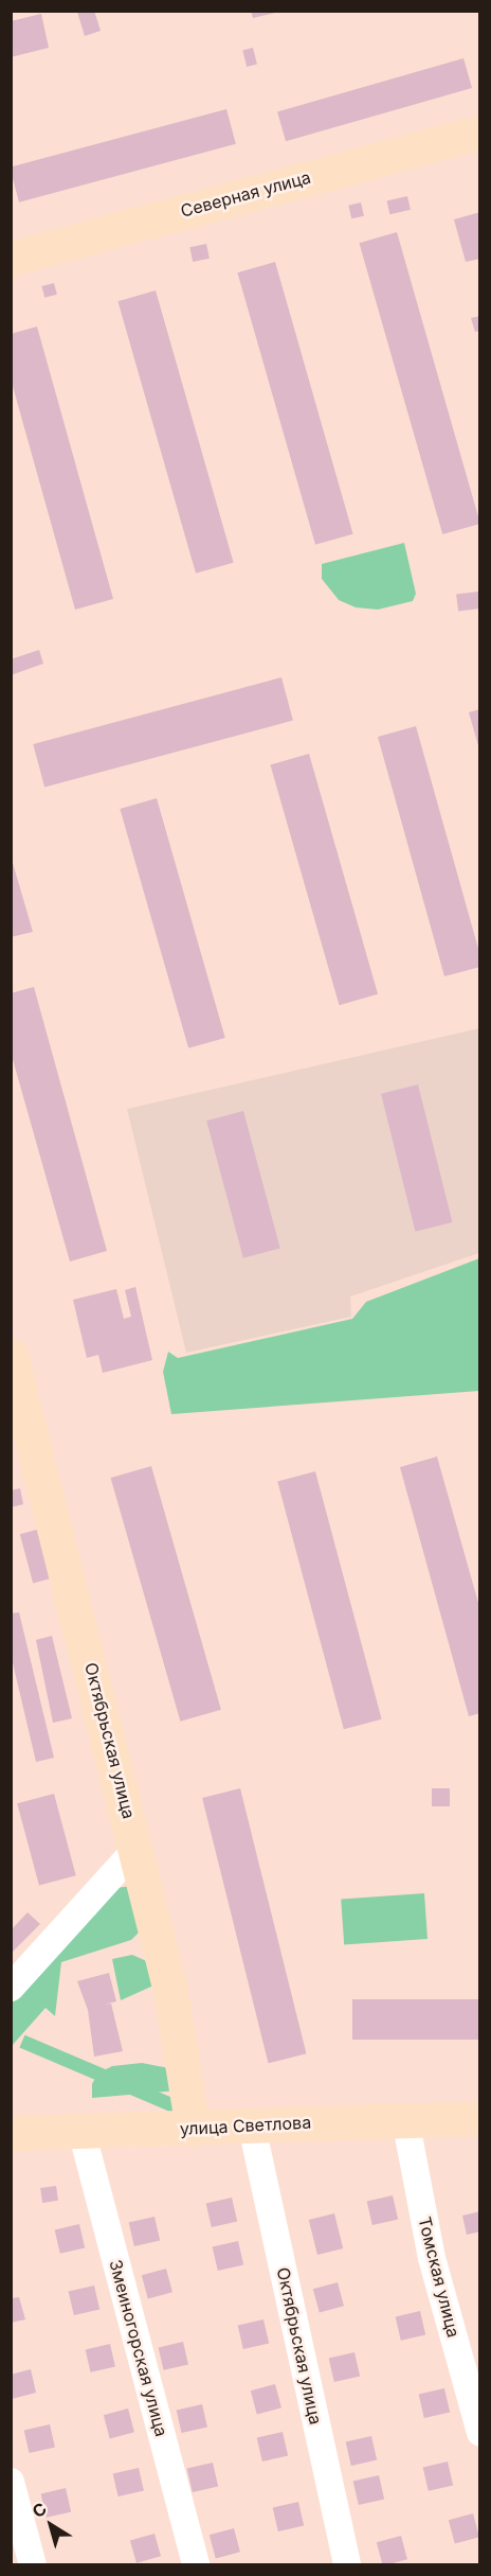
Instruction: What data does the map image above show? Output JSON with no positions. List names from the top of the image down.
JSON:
{
  "streets": {
    "main road": ["Северная улица", "Октябрьская улица", "улица Светлова"],
    "street": ["Томская улица", "Змеиногорская улица"]
  },
  "crossings": [
    ["Октябрьская улица", "улица Светлова"],
    ["улица Светлова", "Томская улица"],
    ["улица Светлова", "Змеиногорская улица"]
  ],
  "north": "top left"
}
